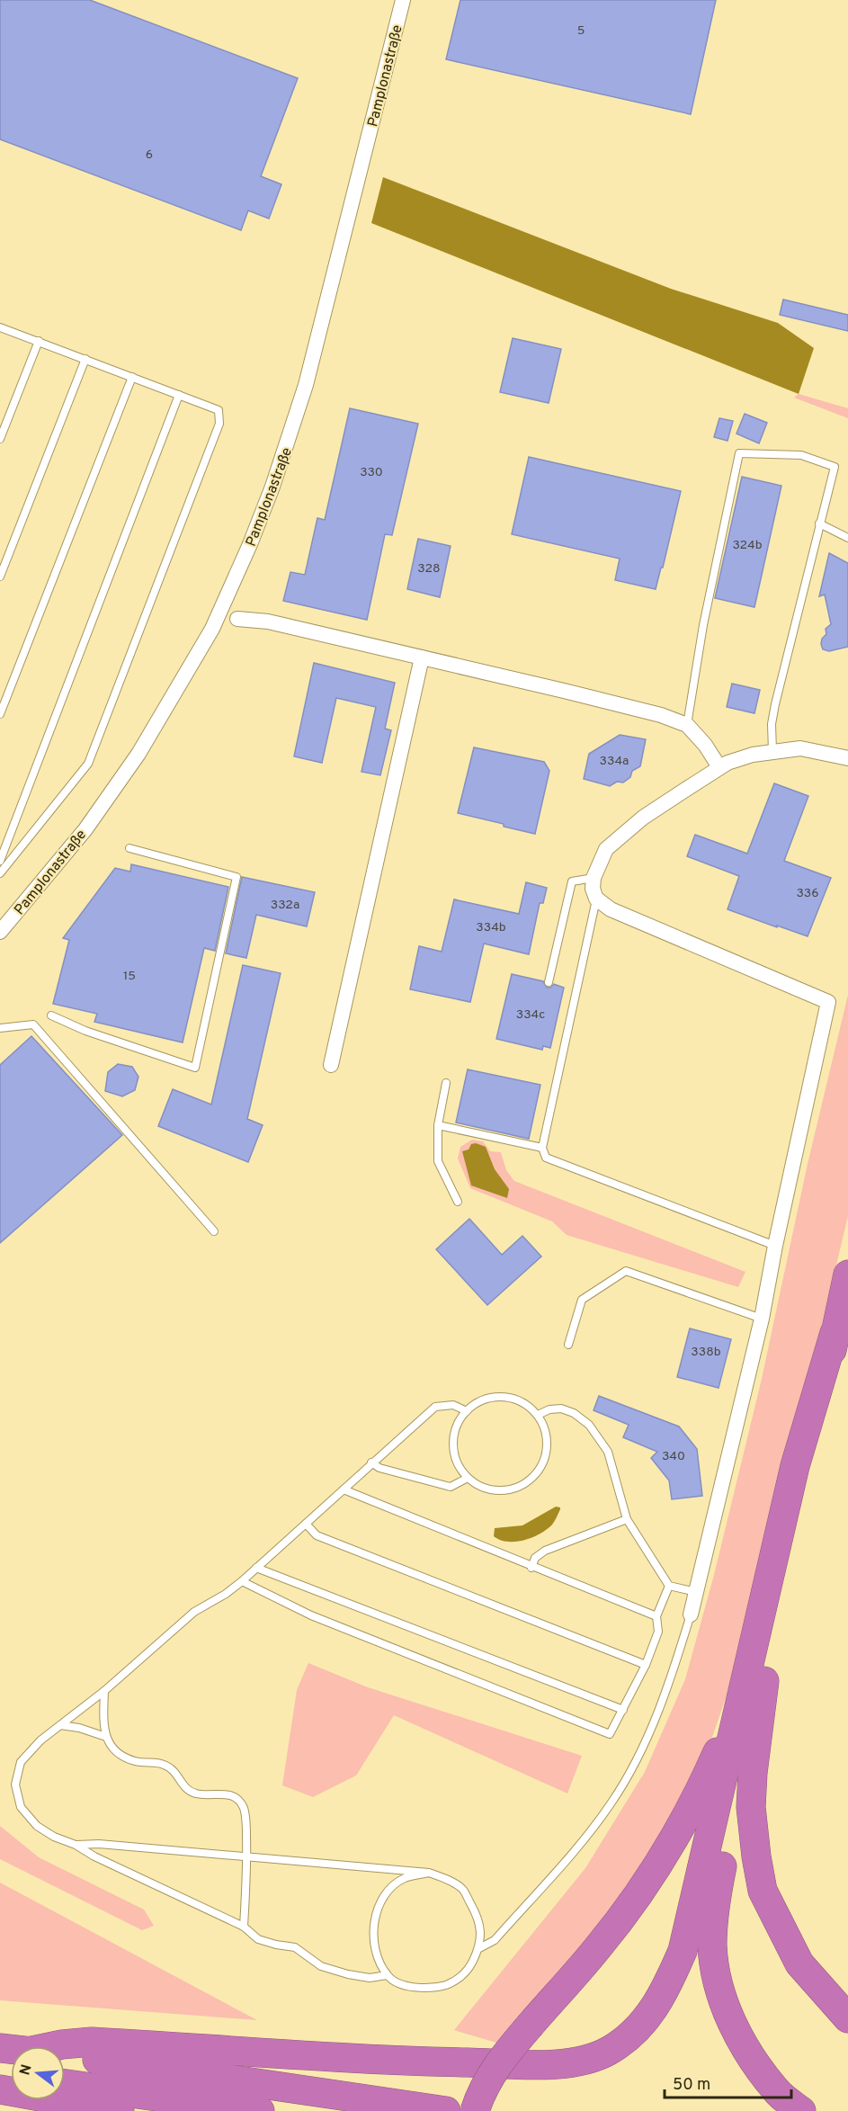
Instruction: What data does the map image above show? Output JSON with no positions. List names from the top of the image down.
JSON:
{
  "streets": {
    "street": ["Pamplonastraße"]
  },
  "house_numbers": [
    "5",
    "6",
    "330",
    "324b",
    "328",
    "334a",
    "336",
    "332a",
    "334b",
    "15",
    "334c",
    "338b",
    "340"
  ],
  "scale_bar": "50 m",
  "north": "left"
}
